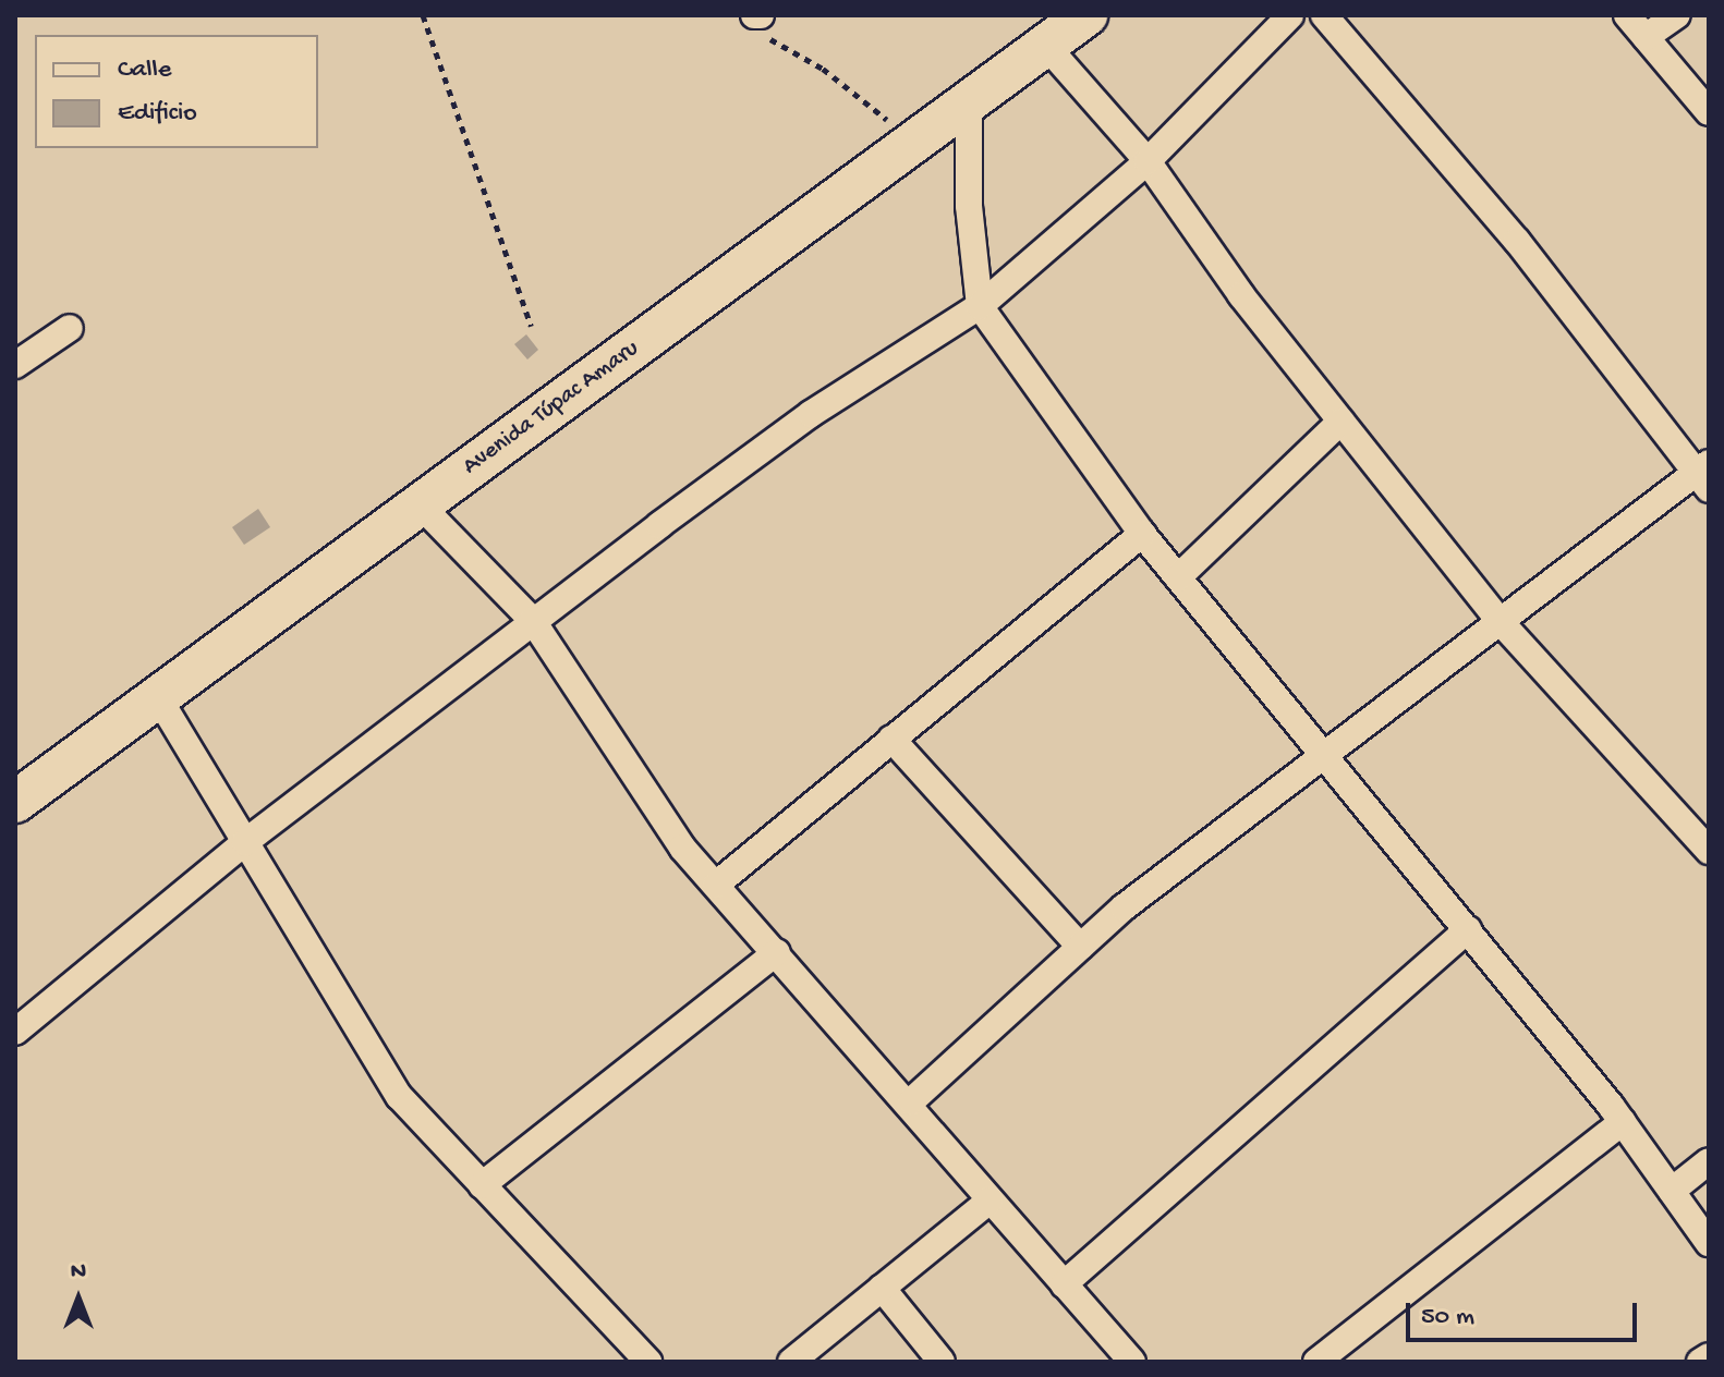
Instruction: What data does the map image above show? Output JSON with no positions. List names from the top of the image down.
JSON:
{
  "streets": {
    "main road": ["Avenida Túpac Amaru"]
  },
  "legend": ["Calle", "Edificio"],
  "scale_bar": "50 m",
  "north": "top"
}
